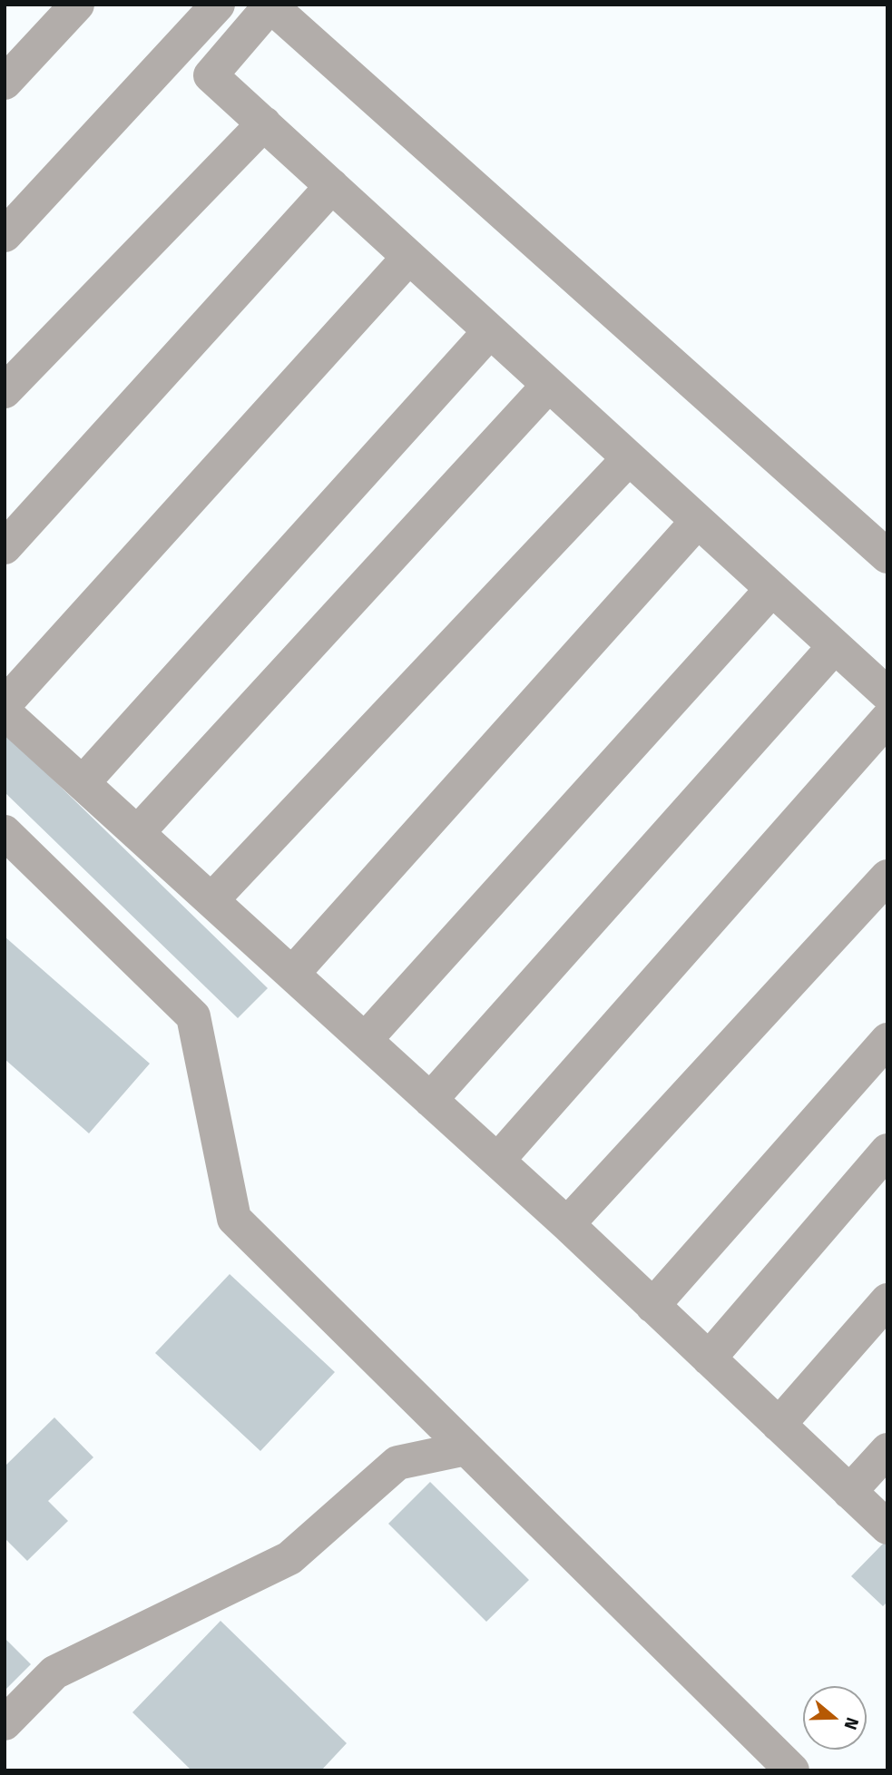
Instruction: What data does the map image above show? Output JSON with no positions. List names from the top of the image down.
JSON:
{
  "north": "right"
}
